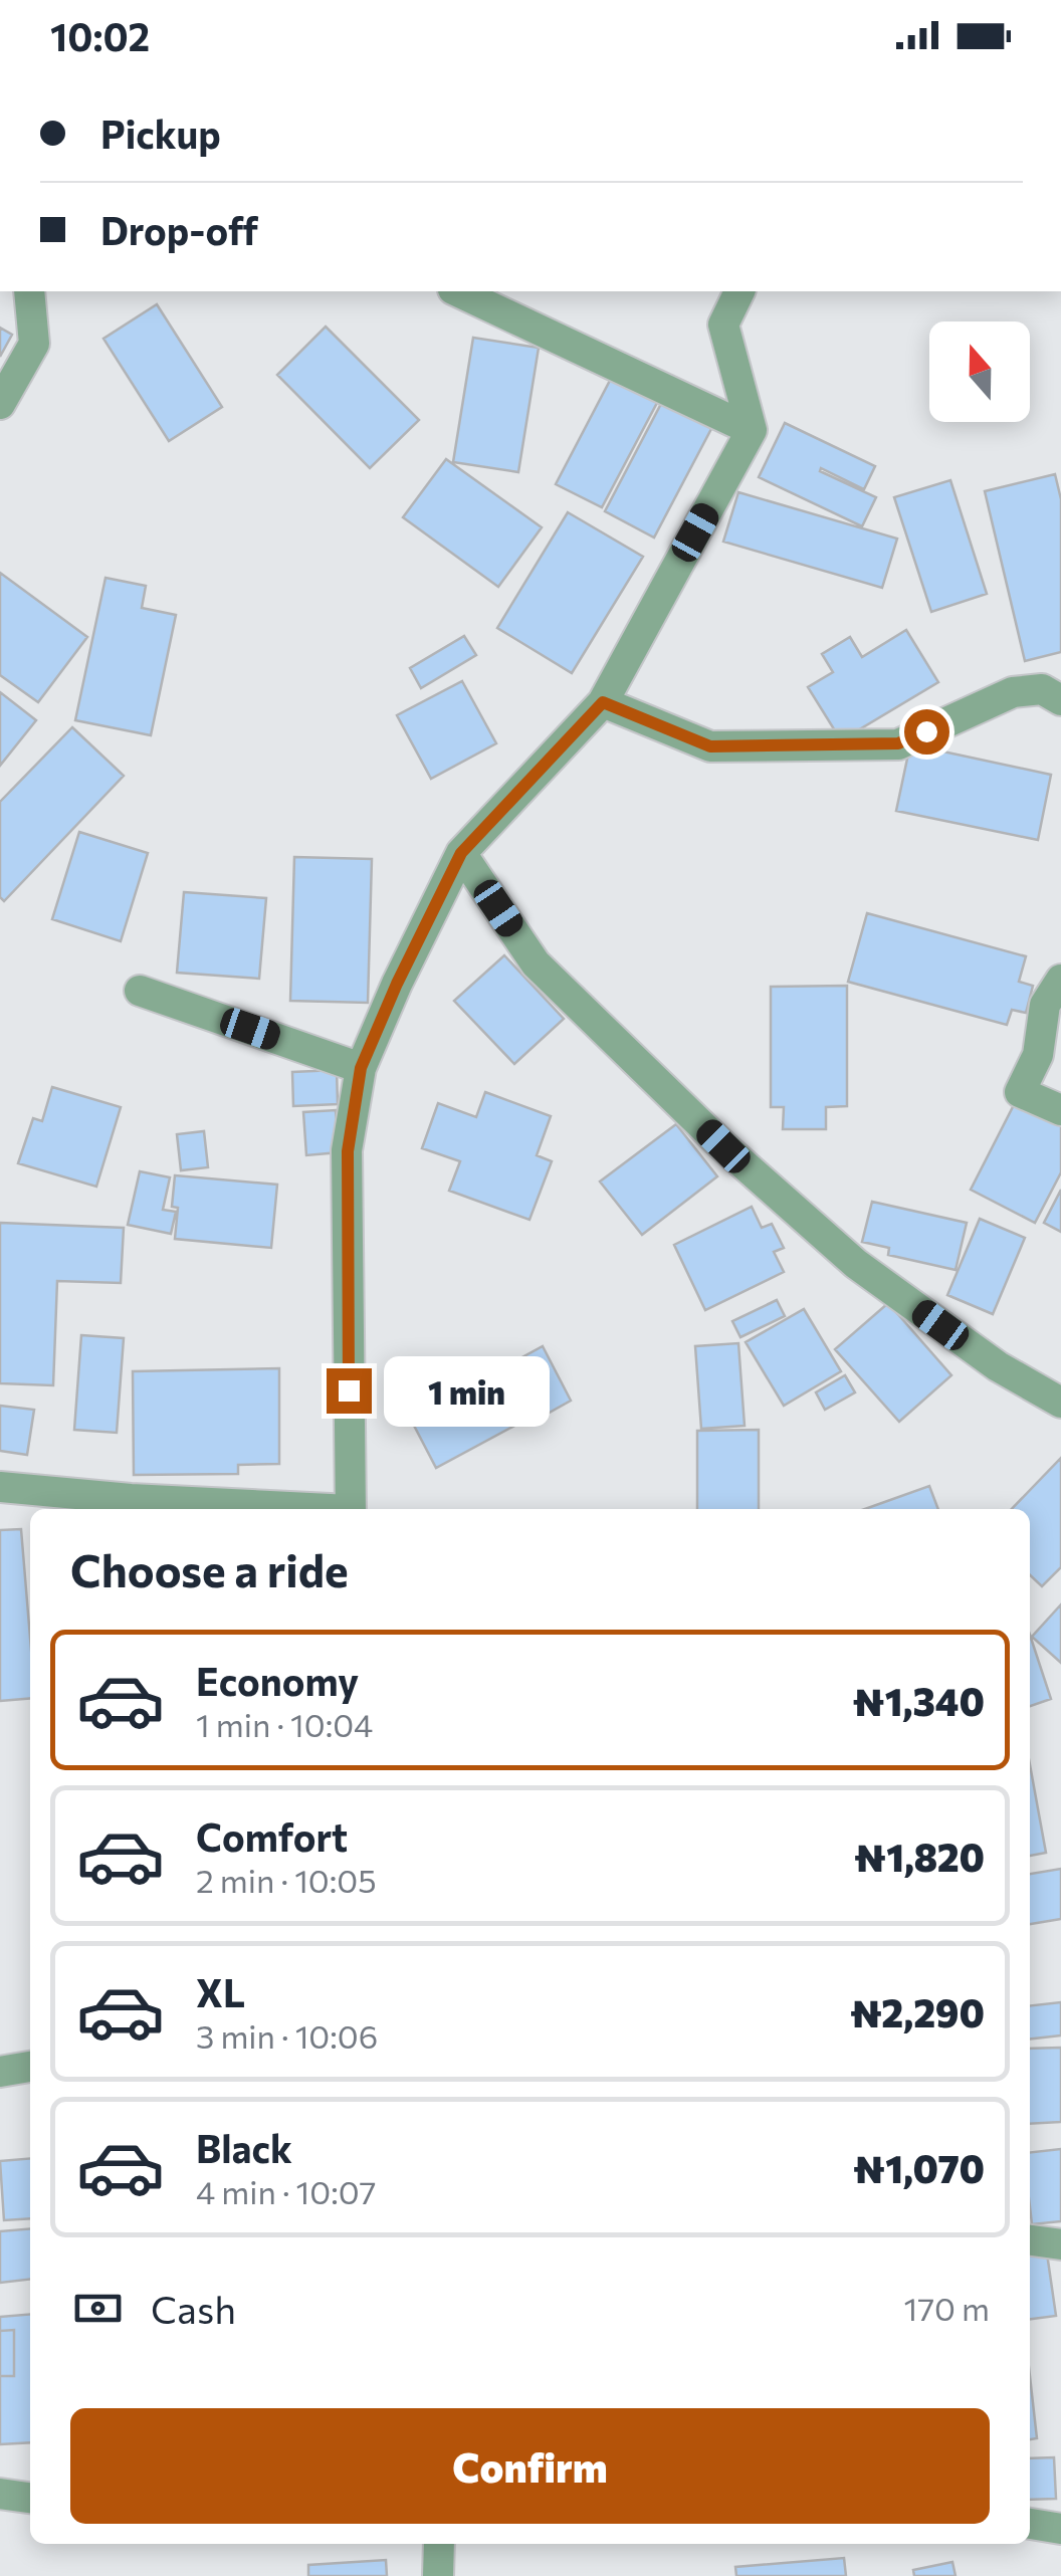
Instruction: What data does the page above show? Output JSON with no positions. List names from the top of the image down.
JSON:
{
  "north": "top",
  "page": {
    "status": "10:02",
    "banner": ["Pickup", "Drop-off"],
    "bubble": "1 min",
    "heading": "Choose a ride",
    "list": [
      {
        "name": "Economy",
        "note": "1 min · 10:04",
        "value": "₦1,340"
      },
      {
        "name": "Comfort",
        "note": "2 min · 10:05",
        "value": "₦1,820"
      },
      {
        "name": "XL",
        "note": "3 min · 10:06",
        "value": "₦2,290"
      },
      {
        "name": "Black",
        "note": "4 min · 10:07",
        "value": "₦1,070"
      }
    ],
    "pay": ["Cash", "170 m"],
    "buttons": "Confirm"
  }
}
